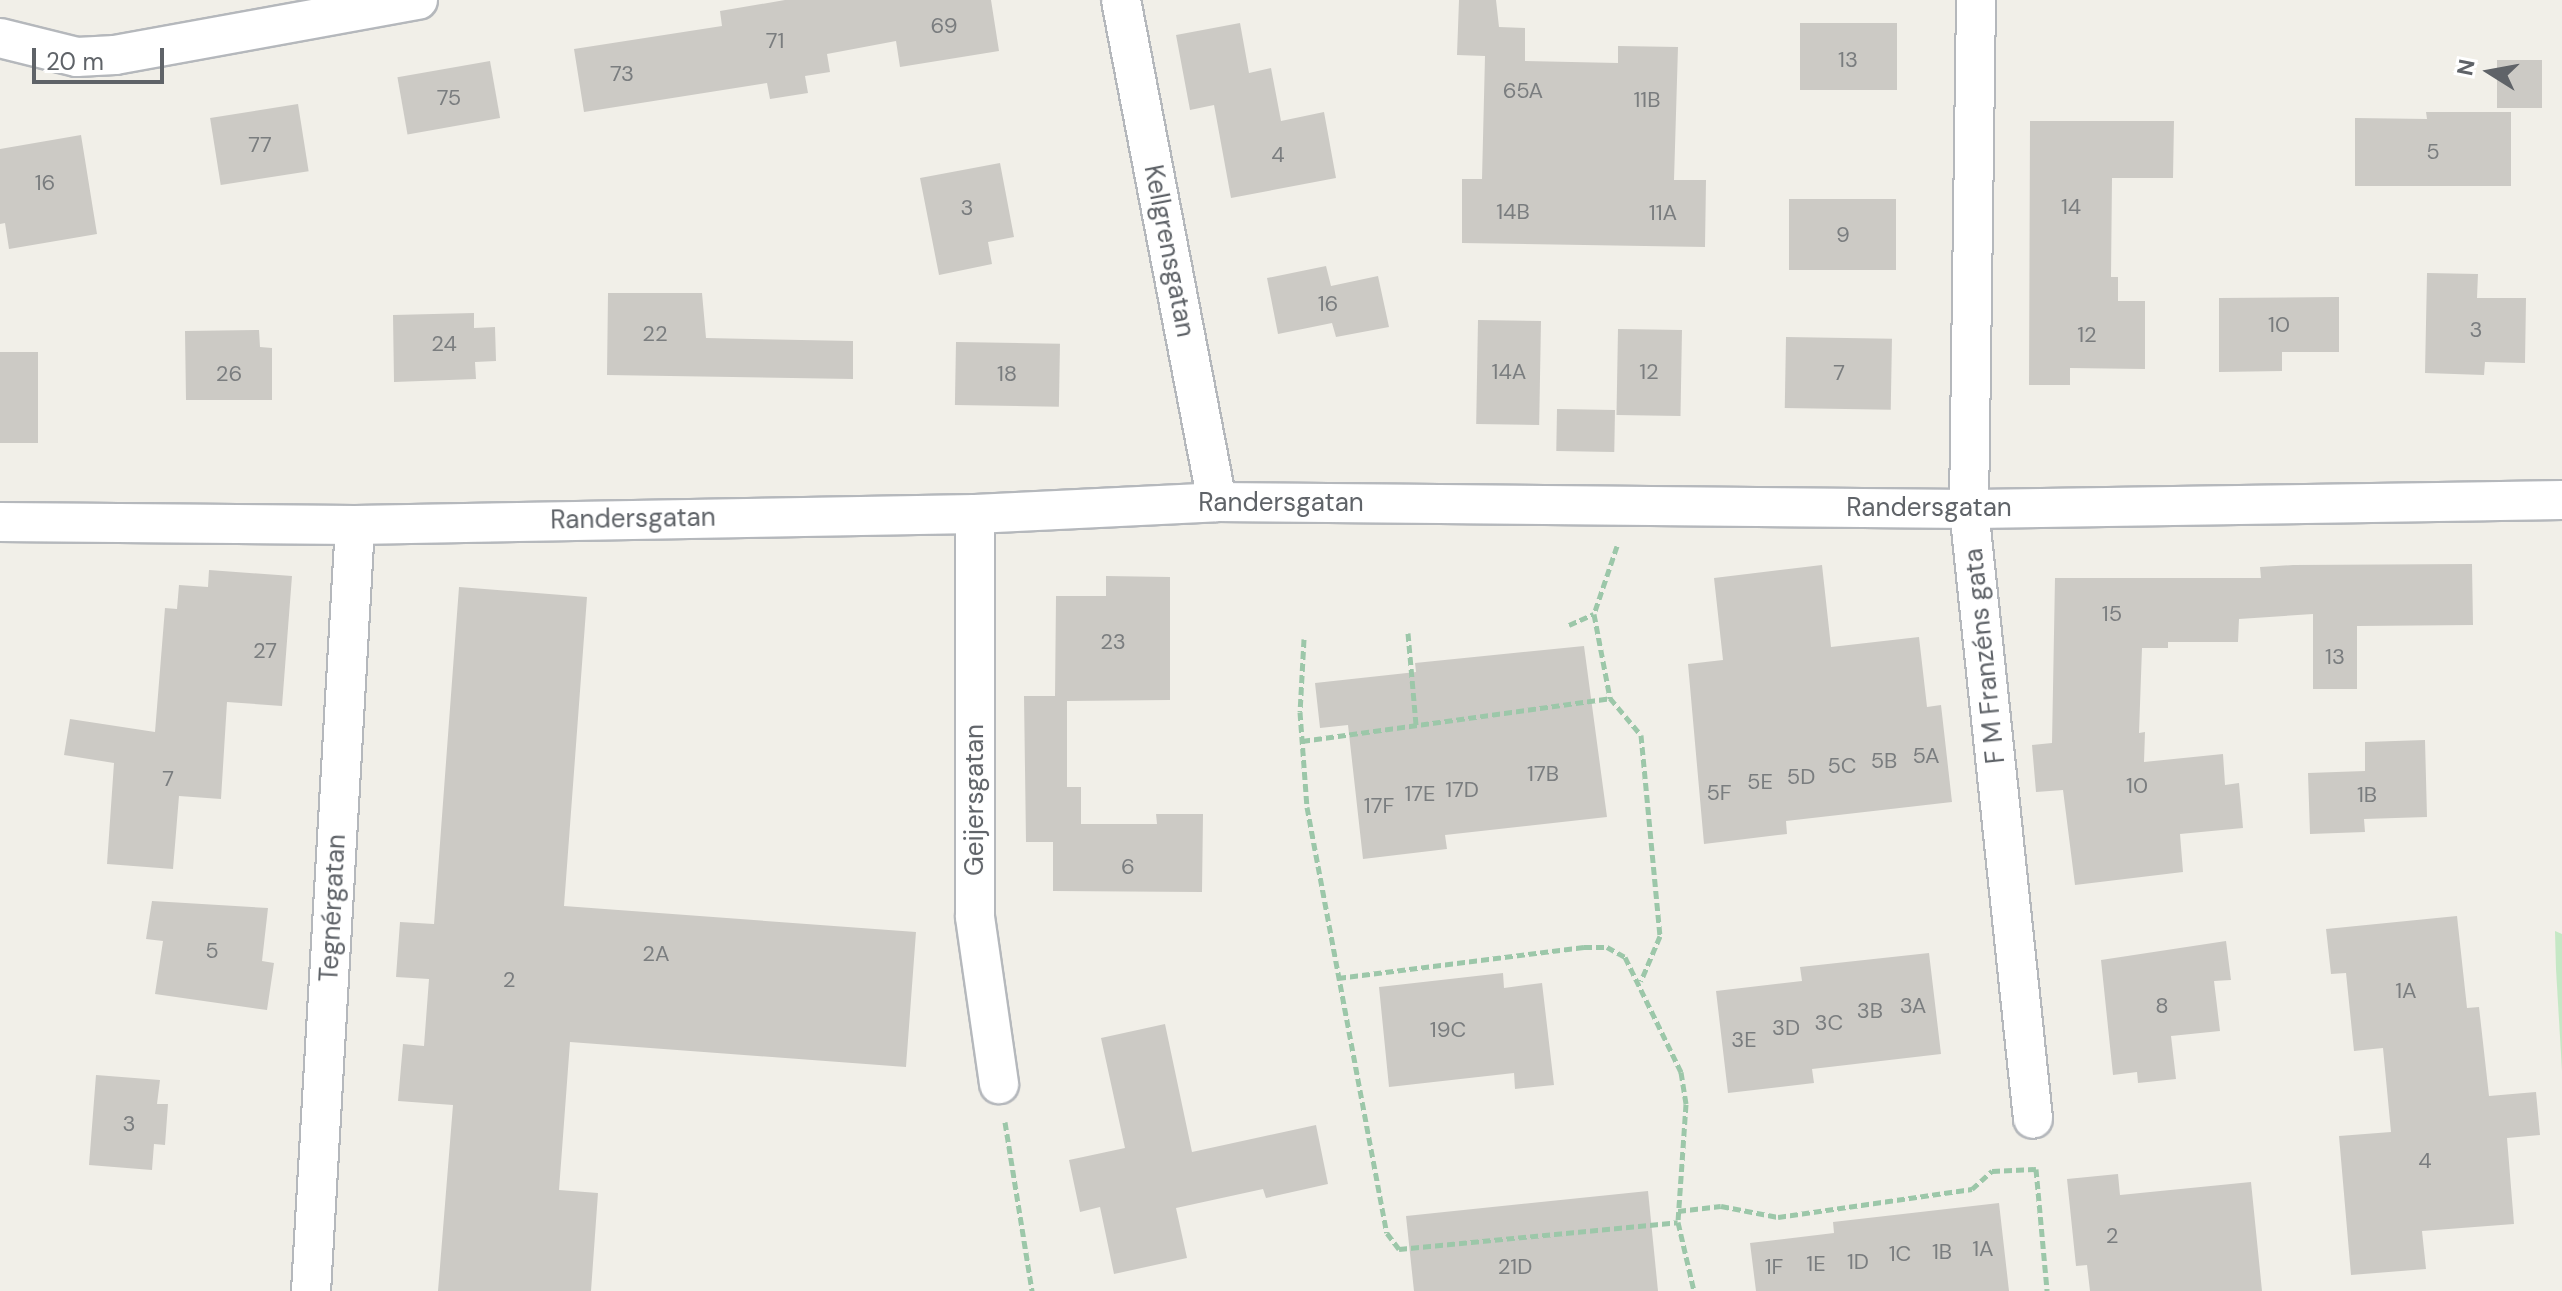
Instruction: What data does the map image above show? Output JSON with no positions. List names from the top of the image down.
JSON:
{
  "streets": {
    "street": [
      "Kellgrensgatan",
      "Randersgatan",
      "F M Franzéns gata",
      "Geijersgatan",
      "Tegnérgatan"
    ]
  },
  "crossings": [
    ["Kellgrensgatan", "Randersgatan"],
    ["Randersgatan", "F M Franzéns gata"],
    ["Randersgatan", "Geijersgatan"],
    ["Randersgatan", "Tegnérgatan"]
  ],
  "house_numbers": [
    "69",
    "71",
    "13",
    "73",
    "65A",
    "75",
    "11B",
    "77",
    "5",
    "4",
    "16",
    "14",
    "3",
    "14B",
    "11A",
    "9",
    "16",
    "10",
    "3",
    "22",
    "12",
    "24",
    "14A",
    "12",
    "7",
    "26",
    "18",
    "15",
    "23",
    "27",
    "13",
    "5A",
    "5B",
    "5C",
    "17B",
    "5D",
    "7",
    "5E",
    "10",
    "17D",
    "5F",
    "17E",
    "1B",
    "17F",
    "6",
    "5",
    "2A",
    "2",
    "1A",
    "3A",
    "8",
    "3B",
    "3C",
    "3D",
    "19C",
    "3E",
    "3",
    "4",
    "2",
    "1A",
    "1B",
    "1C",
    "1D",
    "1E",
    "21D",
    "1F"
  ],
  "scale_bar": "20 m",
  "north": "left"
}
